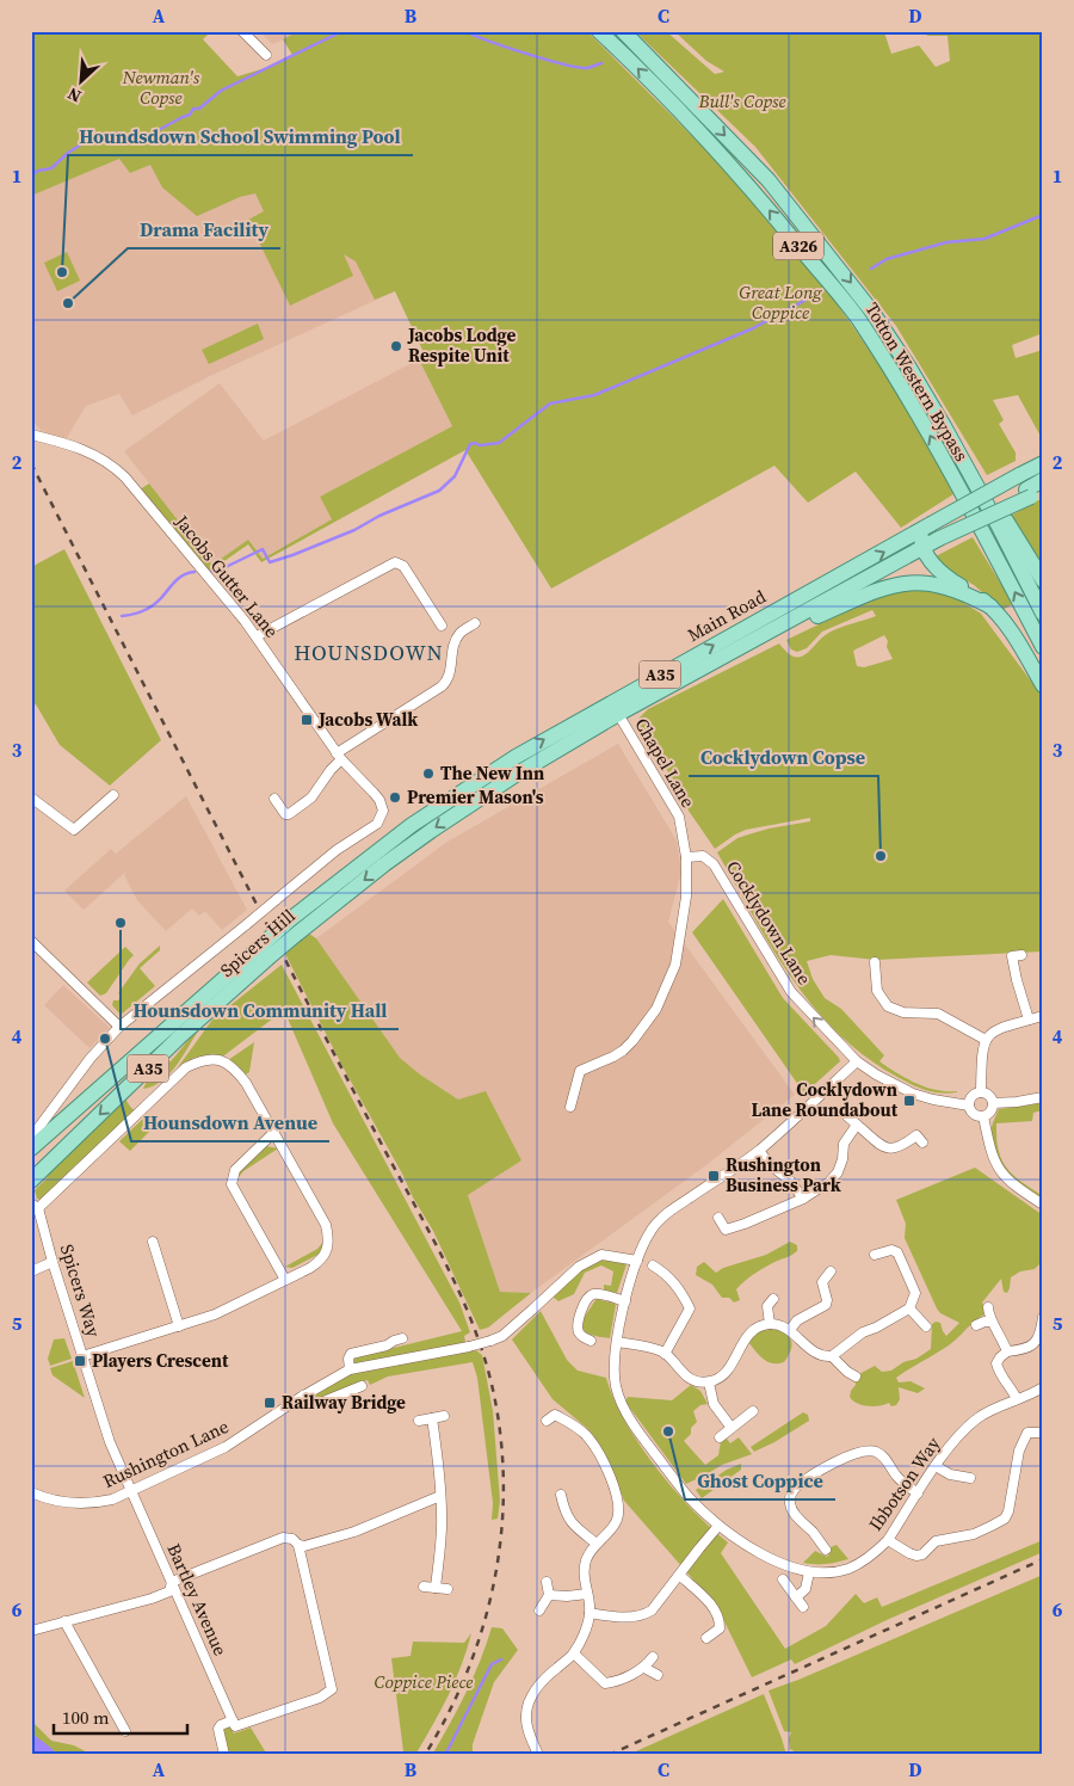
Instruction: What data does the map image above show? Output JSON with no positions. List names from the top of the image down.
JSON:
{
  "streets": {
    "main road": [
      "A326",
      "Totton Western Bypass",
      "Main Road",
      "A35",
      "Spicers Hill"
    ],
    "street": [
      "Jacobs Gutter Lane",
      "Chapel Lane",
      "Cocklydown Lane",
      "Spicers Way",
      "Rushington Lane",
      "Ibbotson Way",
      "Bartley Avenue"
    ]
  },
  "crossings": [
    ["Jacobs Gutter Lane", "Spicers Hill"],
    ["Main Road", "Chapel Lane"],
    ["Main Road", "Spicers Hill"],
    ["Chapel Lane", "Cocklydown Lane"],
    ["Cocklydown Lane", "Ibbotson Way"],
    ["Spicers Way", "Rushington Lane"],
    ["Spicers Way", "Bartley Avenue"],
    ["Rushington Lane", "Ibbotson Way"],
    ["Rushington Lane", "Bartley Avenue"]
  ],
  "one_way": ["Cocklydown Lane"],
  "districts": ["HOUNSDOWN"],
  "parks": [
    "Newman's Copse",
    "Bull's Copse",
    "Great Long Coppice",
    "Coppice Piece"
  ],
  "places": {
    "other": [
      "Houndsdown School Swimming Pool",
      "Drama Facility",
      "Jacobs Lodge Respite Unit",
      "The New Inn",
      "Premier Mason's",
      "Cocklydown Copse",
      "Hounsdown Community Hall",
      "Hounsdown Avenue",
      "Ghost Coppice"
    ],
    "transit": [
      "Jacobs Walk",
      "Cocklydown Lane Roundabout",
      "Rushington Business Park",
      "Players Crescent",
      "Railway Bridge"
    ]
  },
  "scale_bar": "100 m",
  "north": "bottom left",
  "grid": {
    "columns": [
      "A",
      "B",
      "C",
      "D"
    ],
    "rows": [
      "1",
      "2",
      "3",
      "4",
      "5",
      "6"
    ]
  }
}
